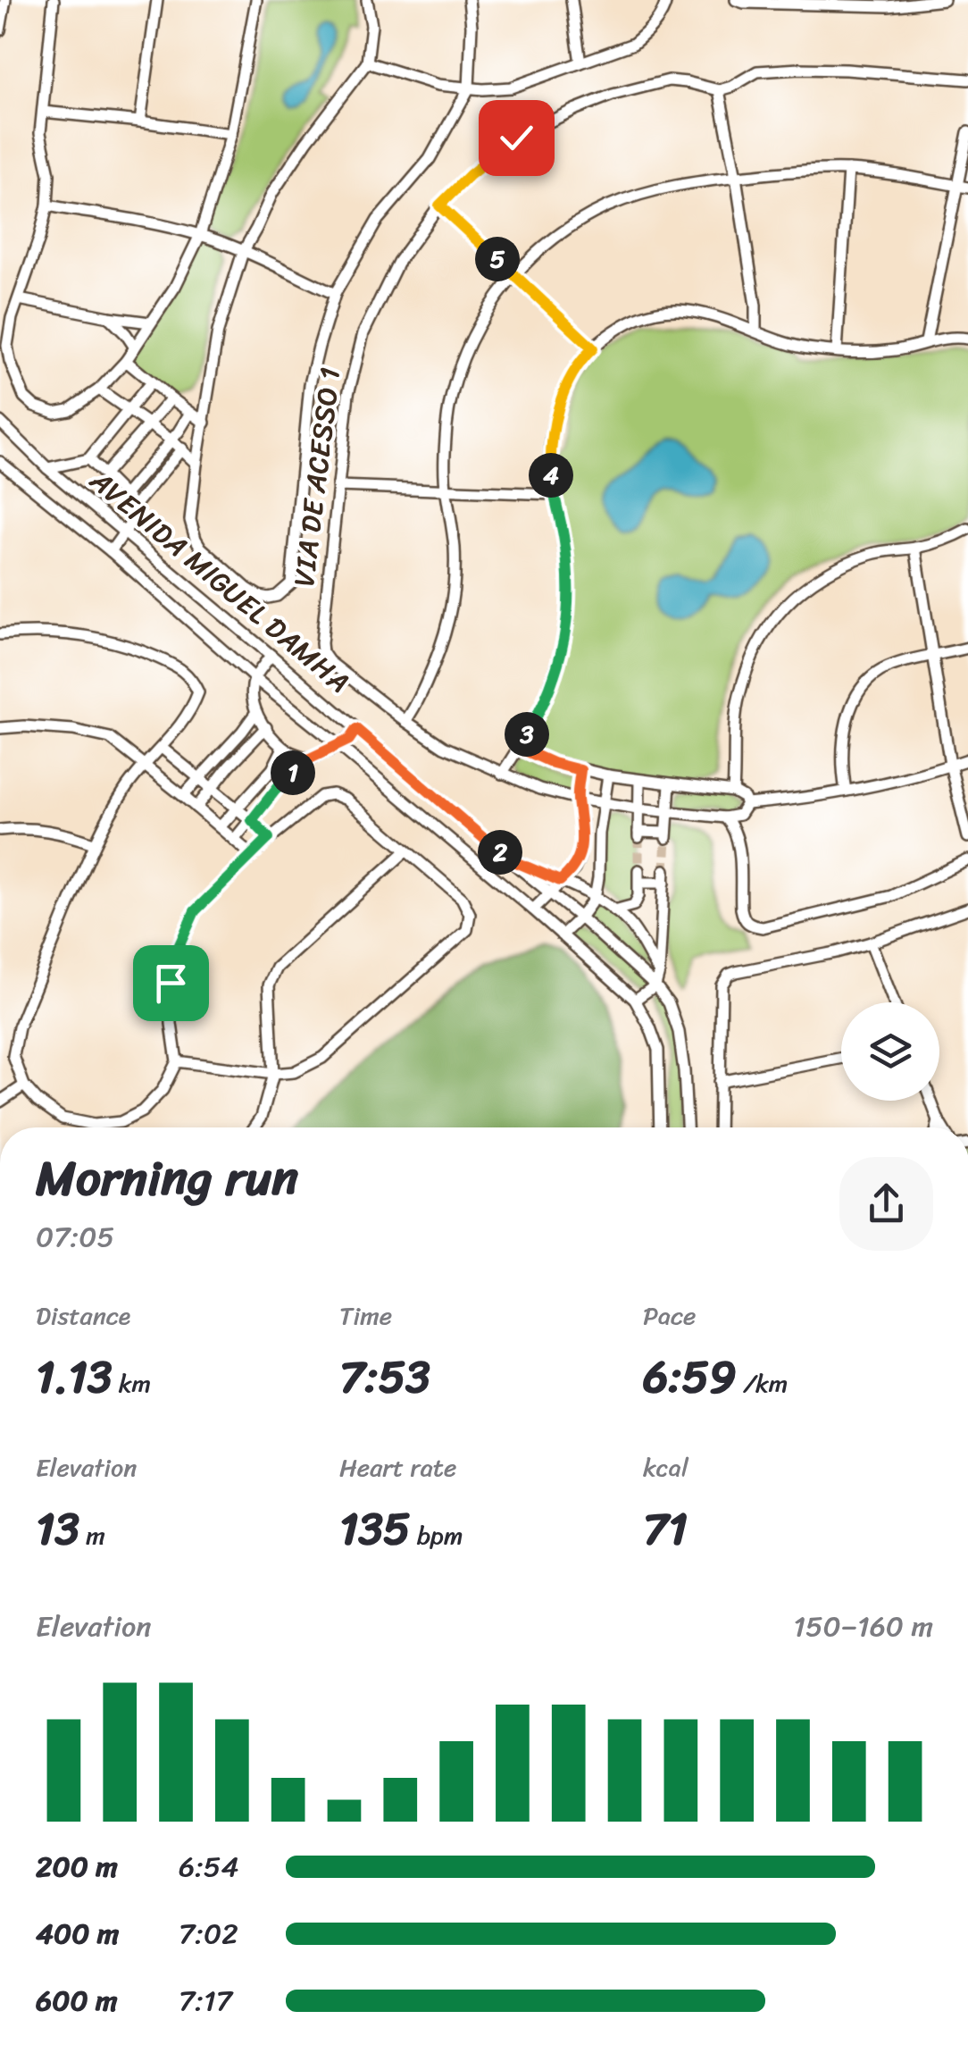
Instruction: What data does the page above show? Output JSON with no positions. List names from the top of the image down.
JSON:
{
  "streets": {
    "street": ["VIA DE ACESSO 1", "AVENIDA MIGUEL DAMHA"]
  },
  "page": {
    "pins": [
      "5",
      "4",
      "3",
      "1",
      "2"
    ],
    "heading": ["Morning run", "07:05"],
    "stats": [
      ["Distance", "1.13 km"],
      ["Time", "7:53"],
      ["Pace", "6:59 /km"],
      ["Elevation", "13 m"],
      ["Heart rate", "135 bpm"],
      ["kcal", "71"]
    ],
    "chart": ["Elevation", "150–160 m"],
    "list": [
      {
        "name": "200 m",
        "note": "6:54"
      },
      {
        "name": "400 m",
        "note": "7:02"
      },
      {
        "name": "600 m",
        "note": "7:17"
      }
    ]
  }
}
